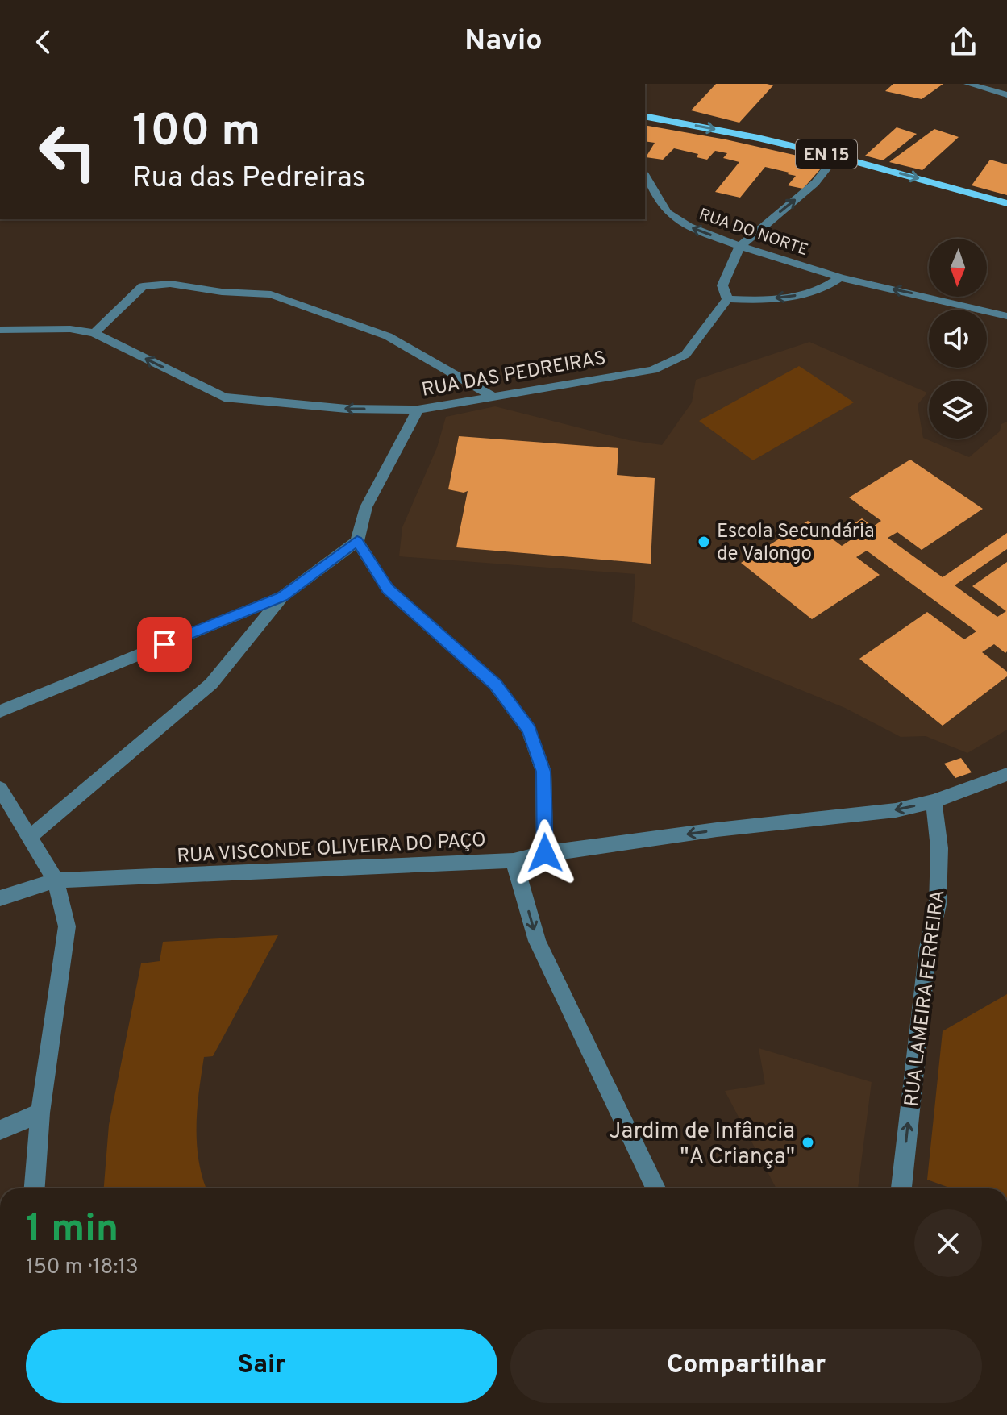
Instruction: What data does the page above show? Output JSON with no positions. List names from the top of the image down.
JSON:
{
  "streets": {
    "main road": ["EN 15"],
    "street": [
      "RUA DO NORTE",
      "RUA DAS PEDREIRAS",
      "RUA VISCONDE OLIVEIRA DO PAÇO",
      "RUA LAMEIRA FERREIRA"
    ]
  },
  "crossings": [
    ["RUA VISCONDE OLIVEIRA DO PAÇO", "RUA LAMEIRA FERREIRA"]
  ],
  "one_way": ["RUA DO NORTE", "RUA VISCONDE OLIVEIRA DO PAÇO", "RUA LAMEIRA FERREIRA"],
  "places": ["Escola Secundária de Valongo", "Jardim de Infância \"A Criança\""],
  "north": "bottom",
  "page": {
    "header": "Navio",
    "turn": ["100 m", "Rua das Pedreiras"],
    "heading": ["1 min", "150 m · 18:13"],
    "buttons": ["Sair", "Compartilhar"]
  }
}
